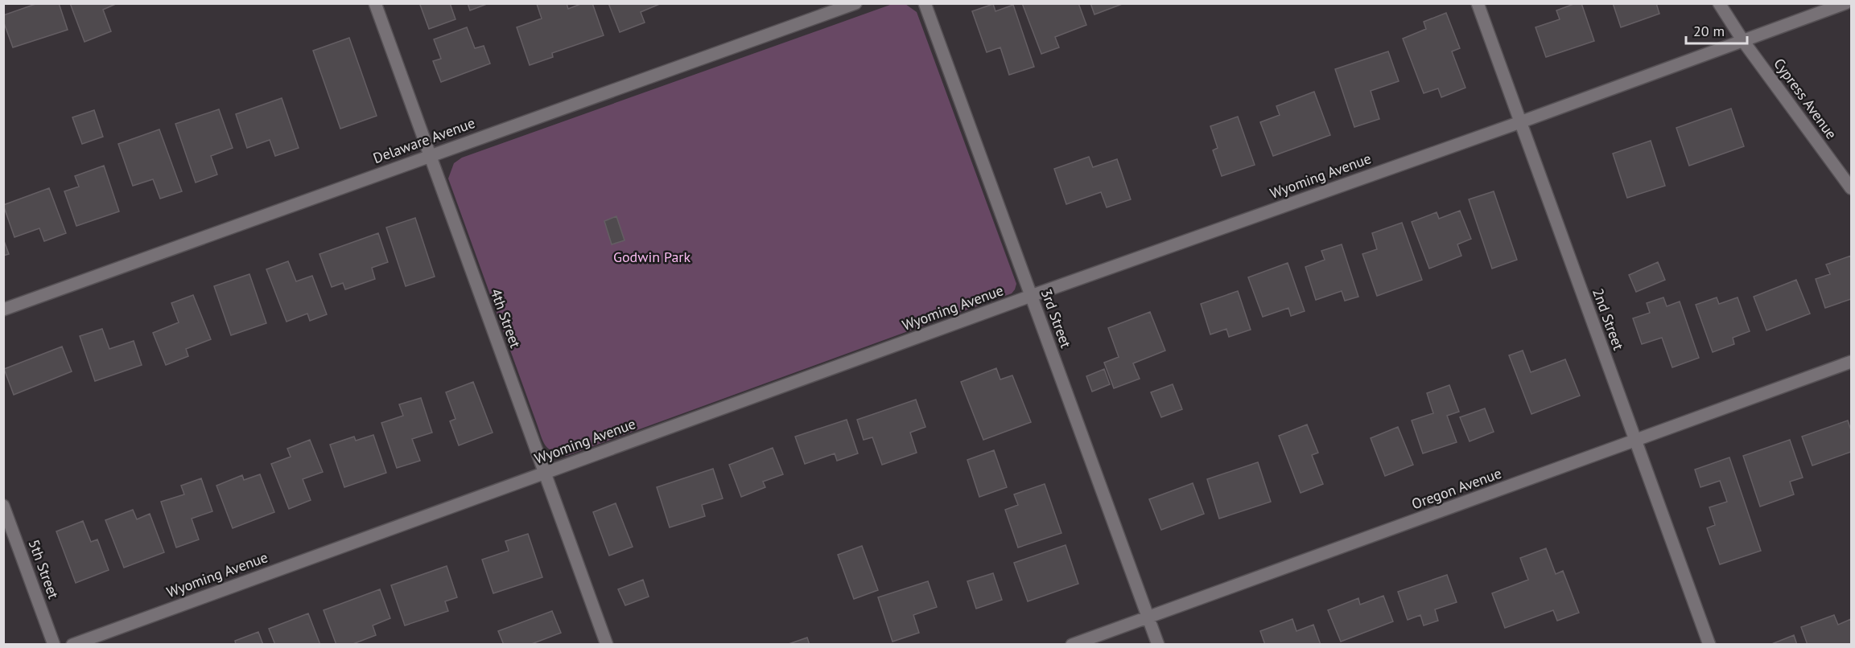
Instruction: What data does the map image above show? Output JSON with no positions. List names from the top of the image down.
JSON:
{
  "streets": {
    "street": [
      "Cypress Avenue",
      "Delaware Avenue",
      "Wyoming Avenue",
      "4th Street",
      "3rd Street",
      "2nd Street",
      "Oregon Avenue",
      "5th Street"
    ]
  },
  "crossings": [
    ["Cypress Avenue", "Wyoming Avenue"],
    ["Delaware Avenue", "4th Street"],
    ["Wyoming Avenue", "4th Street"],
    ["Wyoming Avenue", "3rd Street"],
    ["Wyoming Avenue", "2nd Street"],
    ["3rd Street", "Oregon Avenue"],
    ["2nd Street", "Oregon Avenue"]
  ],
  "parks": ["Godwin Park"],
  "scale_bar": "20 m"
}
